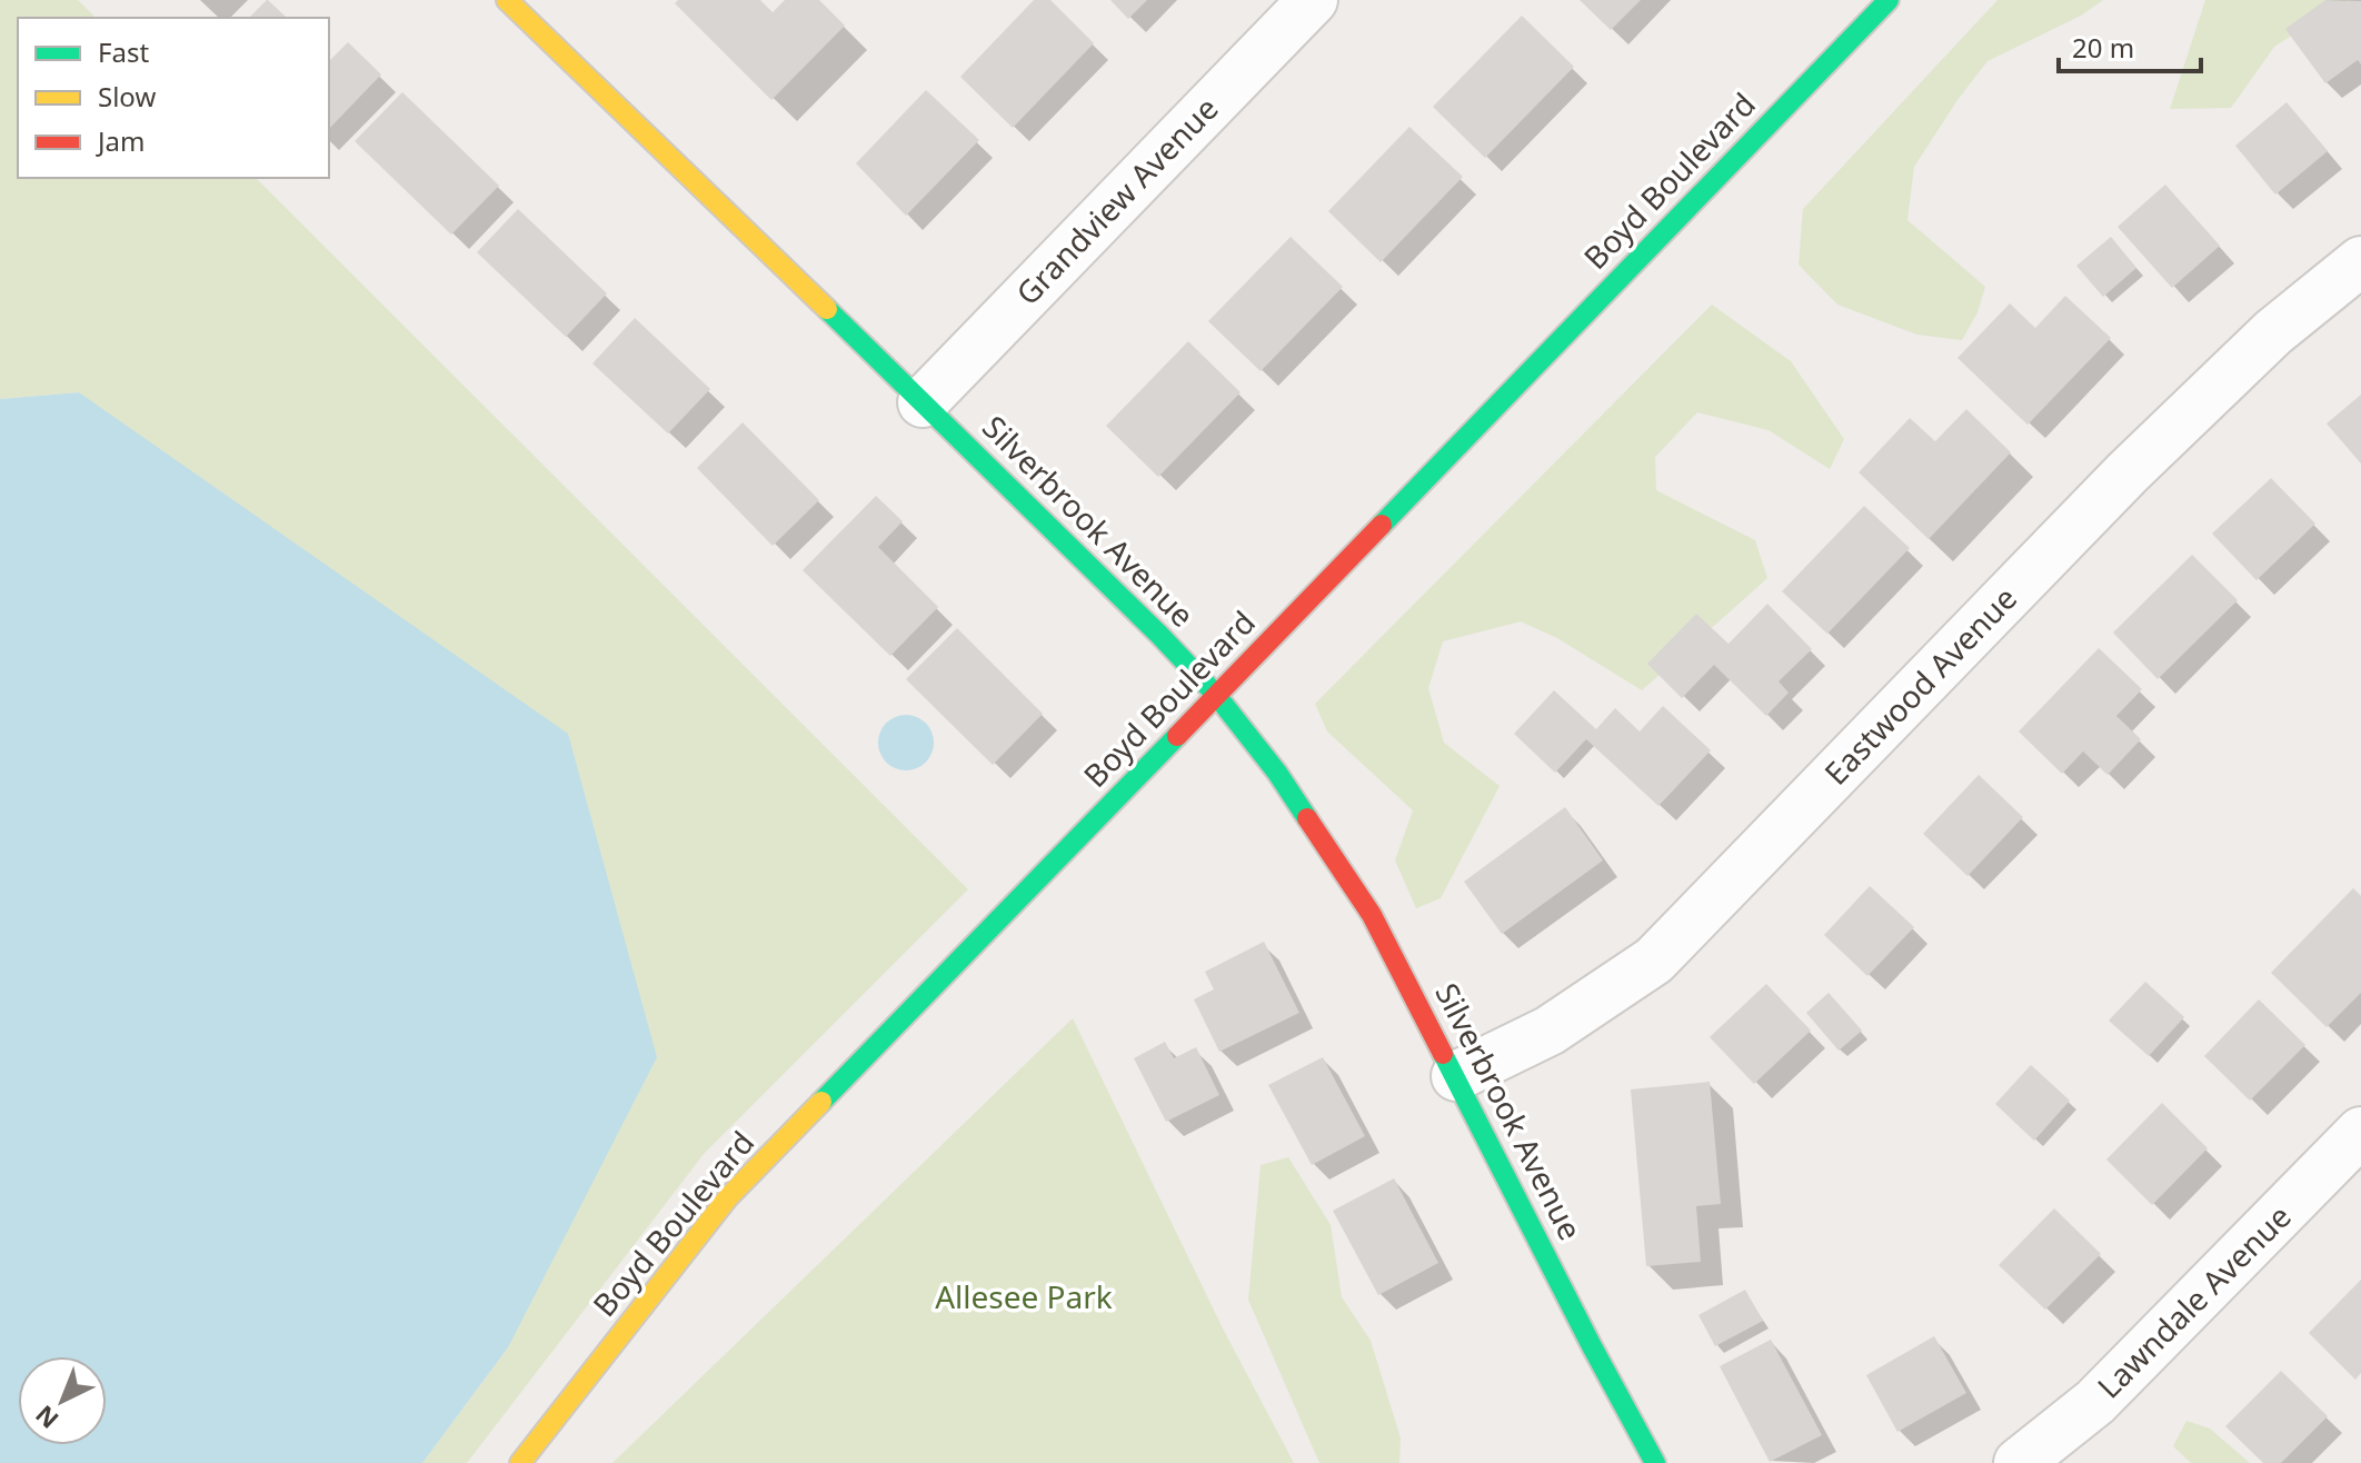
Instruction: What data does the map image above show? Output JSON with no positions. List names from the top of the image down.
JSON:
{
  "streets": {
    "street": [
      "Boyd Boulevard",
      "Grandview Avenue",
      "Silverbrook Avenue",
      "Eastwood Avenue",
      "Lawndale Avenue"
    ]
  },
  "crossings": [
    ["Boyd Boulevard", "Silverbrook Avenue"],
    ["Grandview Avenue", "Silverbrook Avenue"],
    ["Silverbrook Avenue", "Eastwood Avenue"]
  ],
  "parks": ["Allesee Park"],
  "legend": ["Fast", "Slow", "Jam"],
  "scale_bar": "20 m",
  "north": "bottom left"
}
